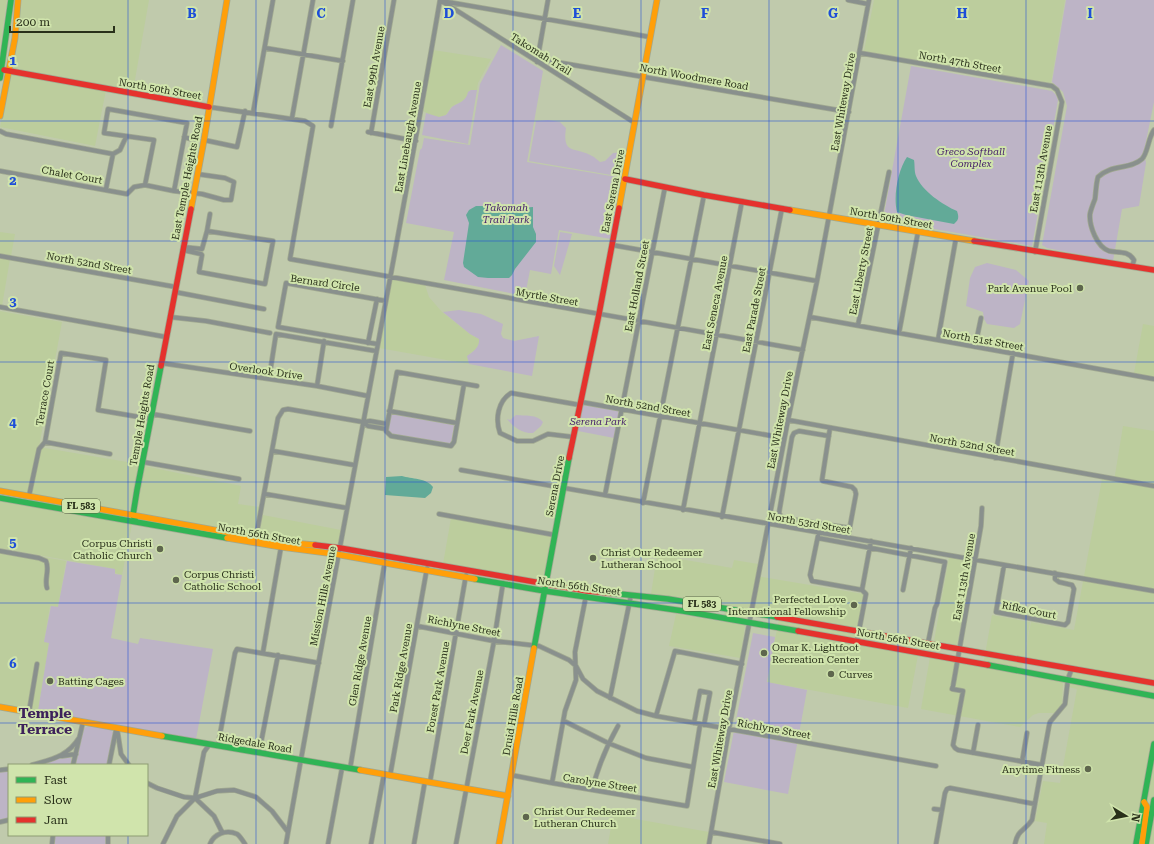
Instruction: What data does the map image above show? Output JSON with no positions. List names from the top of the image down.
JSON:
{
  "streets": {
    "main road": [
      "North 50th Street",
      "East Temple Heights Road",
      "East Serena Drive",
      "Temple Heights Road",
      "Serena Drive",
      "FL 583",
      "North 56th Street",
      "Druid Hills Road",
      "Ridgedale Road"
    ],
    "street": [
      "Takomah Trail",
      "North 47th Street",
      "East 99th Avenue",
      "North Woodmere Road",
      "East Whiteway Drive",
      "East Linebaugh Avenue",
      "East 113th Avenue",
      "Chalet Court",
      "North 52nd Street",
      "East Liberty Street",
      "Bernard Circle",
      "East Holland Street",
      "Myrtle Street",
      "East Seneca Avenue",
      "East Parade Street",
      "North 51st Street",
      "Overlook Drive",
      "Terrace Court",
      "North 53rd Street",
      "Mission Hills Avenue",
      "Rifka Court",
      "Richlyne Street",
      "Glen Ridge Avenue",
      "Park Ridge Avenue",
      "Forest Park Avenue",
      "Deer Park Avenue",
      "Carolyne Street"
    ]
  },
  "crossings": [
    ["Takomah Trail", "North Woodmere Road"],
    ["Takomah Trail", "East Linebaugh Avenue"],
    ["Takomah Trail", "East Serena Drive"],
    ["North 47th Street", "East Whiteway Drive"],
    ["North 47th Street", "East 113th Avenue"],
    ["East 99th Avenue", "East Linebaugh Avenue"],
    ["North Woodmere Road", "East Whiteway Drive"],
    ["North Woodmere Road", "East Serena Drive"],
    ["North 50th Street", "East Whiteway Drive"],
    ["North 50th Street", "East 113th Avenue"],
    ["North 50th Street", "East Temple Heights Road"],
    ["North 50th Street", "East Serena Drive"],
    ["North 50th Street", "East Liberty Street"],
    ["North 50th Street", "East Holland Street"],
    ["North 50th Street", "Myrtle Street"],
    ["North 50th Street", "East Seneca Avenue"],
    ["North 50th Street", "East Parade Street"],
    ["East Whiteway Drive", "North 52nd Street"],
    ["East Whiteway Drive", "Myrtle Street"],
    ["East Whiteway Drive", "North 51st Street"],
    ["East Whiteway Drive", "North 53rd Street"],
    ["East Whiteway Drive", "North 56th Street"],
    ["East Whiteway Drive", "Richlyne Street"],
    ["East Linebaugh Avenue", "Bernard Circle"],
    ["East Linebaugh Avenue", "Myrtle Street"],
    ["East Linebaugh Avenue", "Mission Hills Avenue"],
    ["East 113th Avenue", "North 53rd Street"],
    ["East 113th Avenue", "North 56th Street"],
    ["East Temple Heights Road", "North 52nd Street"],
    ["East Temple Heights Road", "Temple Heights Road"],
    ["East Serena Drive", "Myrtle Street"],
    ["East Serena Drive", "Serena Drive"],
    ["North 52nd Street", "East Holland Street"],
    ["North 52nd Street", "East Seneca Avenue"],
    ["North 52nd Street", "East Parade Street"],
    ["North 52nd Street", "Serena Drive"],
    ["East Liberty Street", "North 51st Street"],
    ["Bernard Circle", "Mission Hills Avenue"],
    ["East Holland Street", "Myrtle Street"],
    ["East Holland Street", "North 53rd Street"],
    ["Myrtle Street", "East Seneca Avenue"],
    ["Myrtle Street", "East Parade Street"],
    ["East Seneca Avenue", "North 53rd Street"],
    ["East Parade Street", "North 53rd Street"],
    ["Overlook Drive", "Temple Heights Road"],
    ["Overlook Drive", "Mission Hills Avenue"],
    ["Terrace Court", "Temple Heights Road"],
    ["Terrace Court", "North 56th Street"],
    ["Temple Heights Road", "North 56th Street"],
    ["Serena Drive", "North 53rd Street"],
    ["Serena Drive", "North 56th Street"],
    ["Serena Drive", "Druid Hills Road"],
    ["North 53rd Street", "Rifka Court"],
    ["North 56th Street", "Mission Hills Avenue"],
    ["North 56th Street", "Glen Ridge Avenue"],
    ["North 56th Street", "Park Ridge Avenue"],
    ["North 56th Street", "Forest Park Avenue"],
    ["North 56th Street", "Deer Park Avenue"],
    ["North 56th Street", "Druid Hills Road"],
    ["Mission Hills Avenue", "Ridgedale Road"],
    ["Richlyne Street", "Park Ridge Avenue"],
    ["Richlyne Street", "Forest Park Avenue"],
    ["Richlyne Street", "Deer Park Avenue"],
    ["Richlyne Street", "Druid Hills Road"],
    ["Glen Ridge Avenue", "Ridgedale Road"],
    ["Park Ridge Avenue", "Ridgedale Road"],
    ["Forest Park Avenue", "Ridgedale Road"],
    ["Deer Park Avenue", "Ridgedale Road"],
    ["Druid Hills Road", "Ridgedale Road"],
    ["Druid Hills Road", "Carolyne Street"]
  ],
  "districts": ["Temple Terrace"],
  "parks": ["Greco Softball Complex", "Takomah Trail Park", "Serena Park"],
  "places": [
    "Park Avenue Pool",
    "Corpus Christi Catholic Church",
    "Christ Our Redeemer Lutheran School",
    "Corpus Christi Catholic School",
    "Perfected Love International Fellowship",
    "Omar K. Lightfoot Recreation Center",
    "Curves",
    "Batting Cages",
    "Anytime Fitness",
    "Christ Our Redeemer Lutheran Church"
  ],
  "legend": ["Fast", "Slow", "Jam"],
  "scale_bar": "200 m",
  "north": "right",
  "grid": {
    "columns": [
      "B",
      "C",
      "D",
      "E",
      "F",
      "G",
      "H",
      "I"
    ],
    "rows": [
      "1",
      "2",
      "3",
      "4",
      "5",
      "6"
    ]
  }
}
